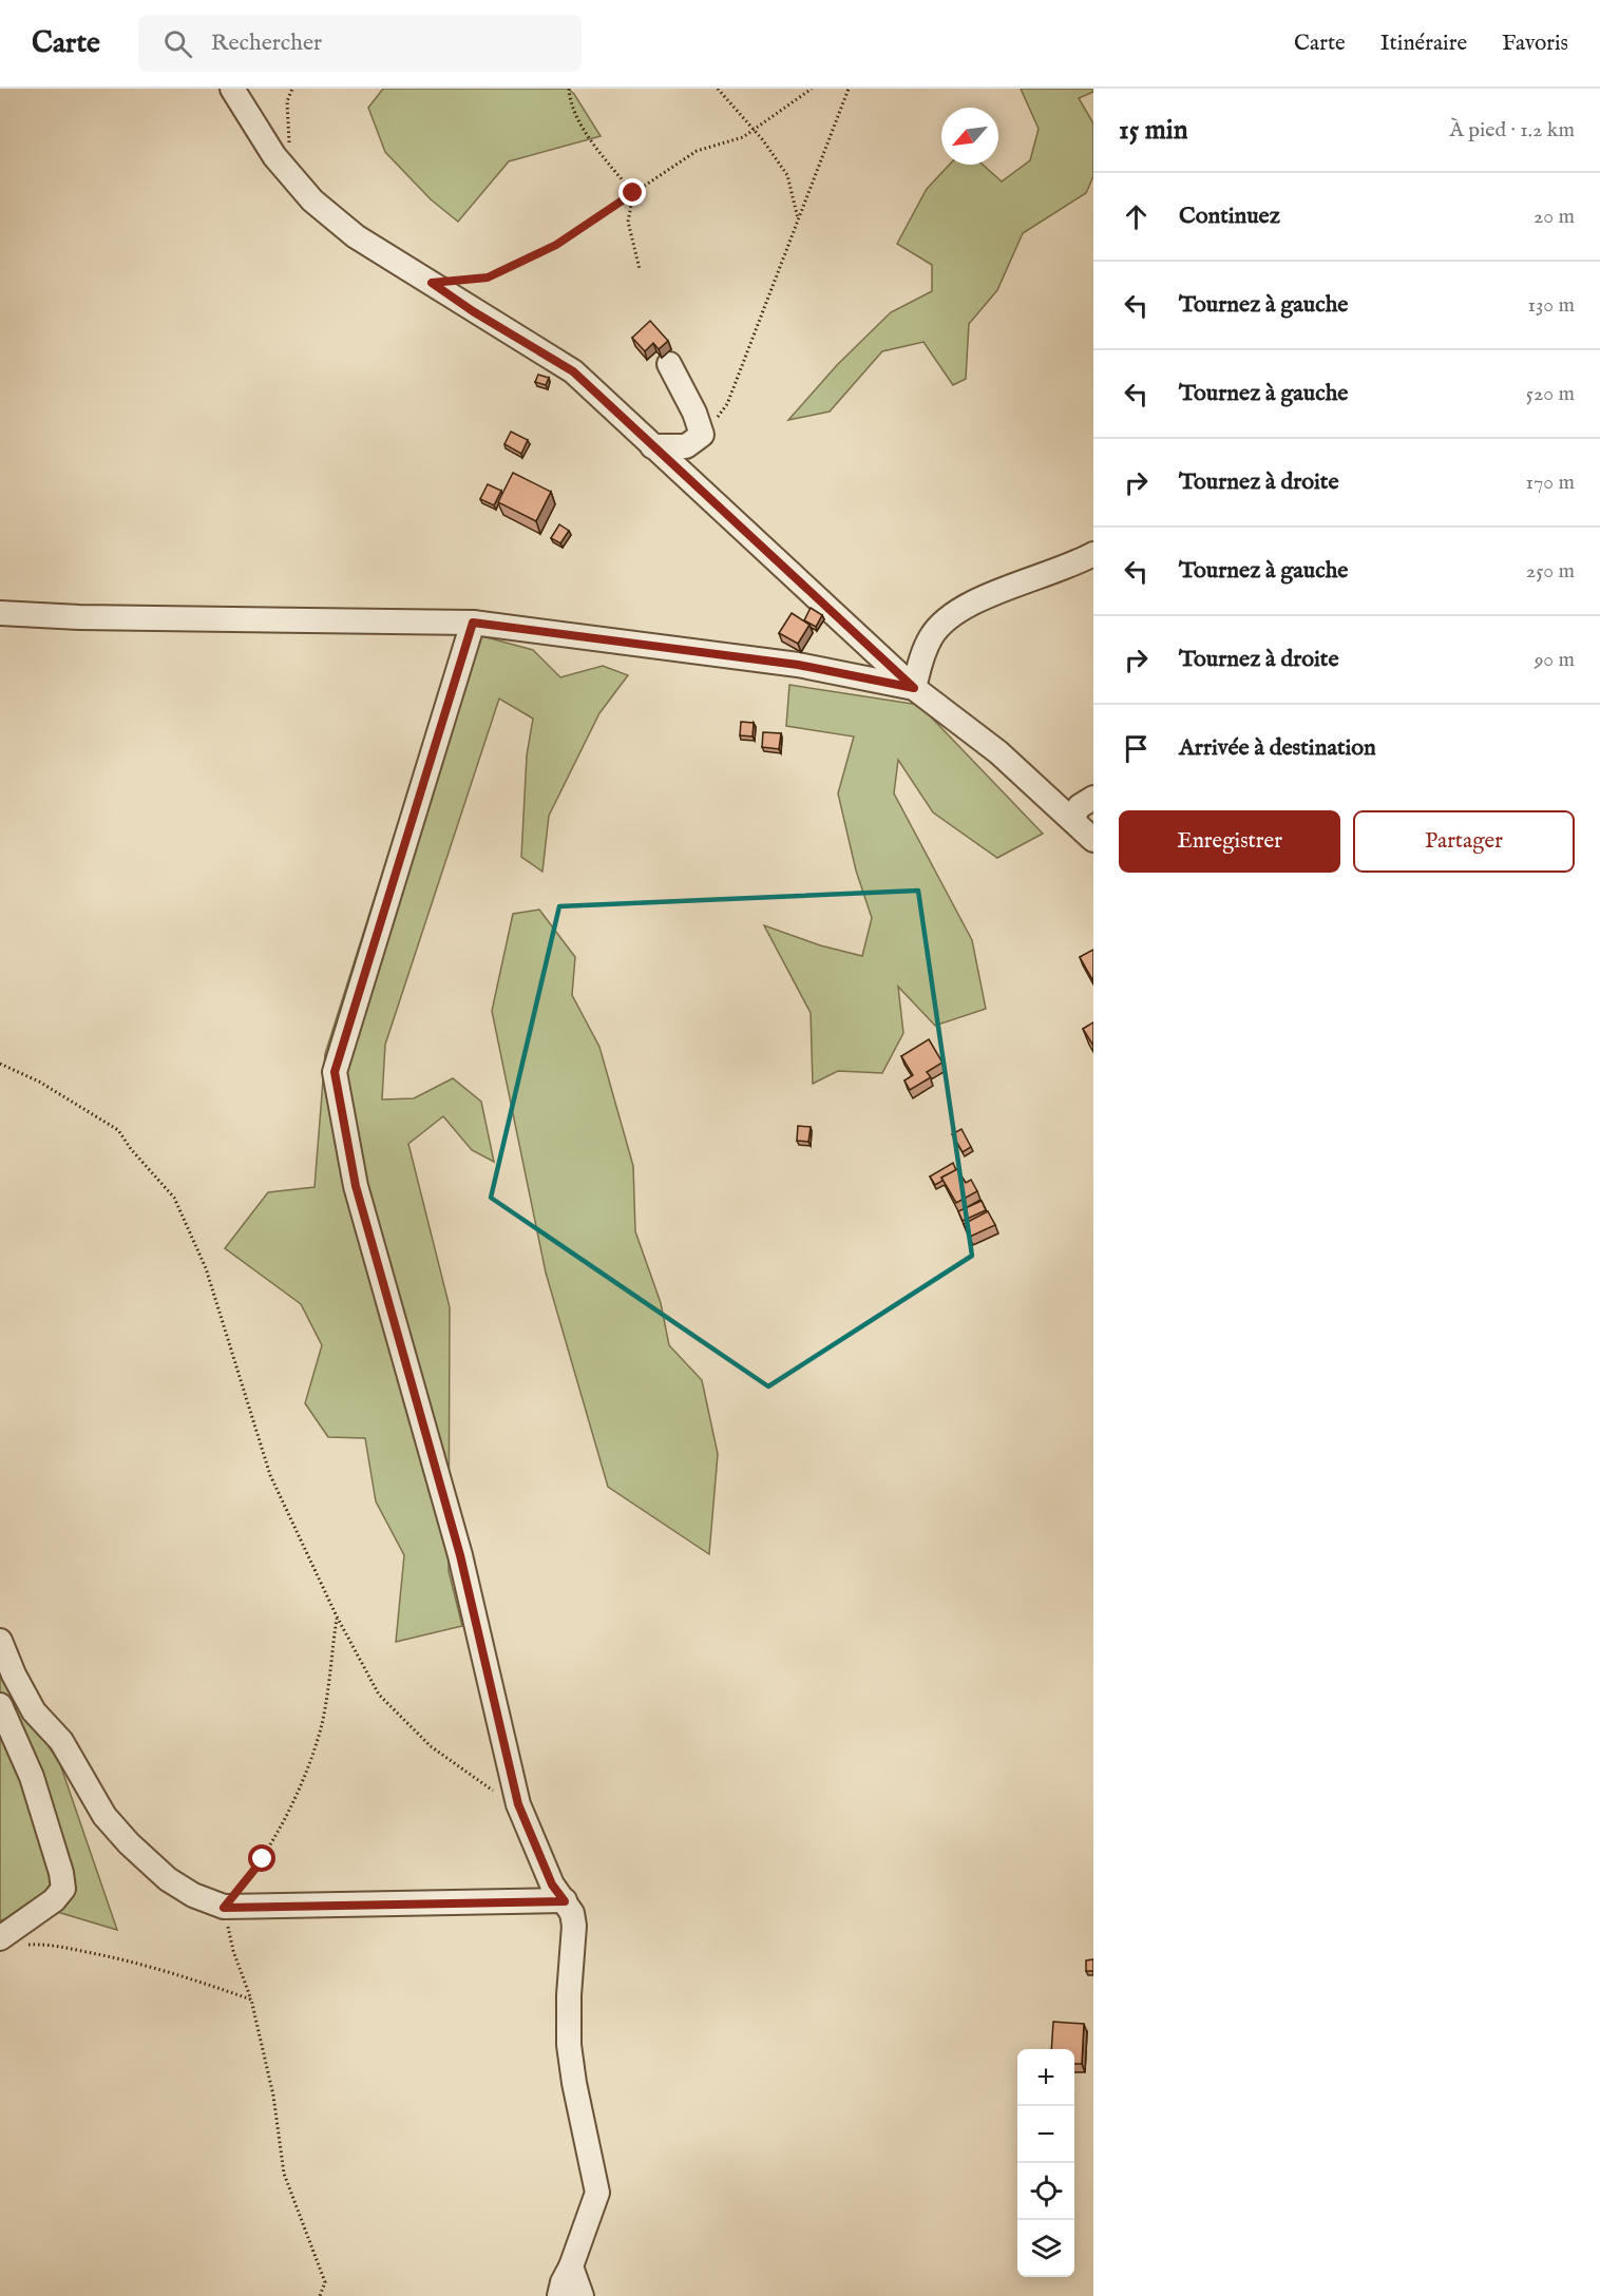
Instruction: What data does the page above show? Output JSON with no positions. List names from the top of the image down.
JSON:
{
  "north": "bottom left",
  "page": {
    "header": "Carte",
    "search": "Rechercher",
    "nav": ["Carte", "Itinéraire", "Favoris"],
    "heading": ["15 min", "À pied · 1.2 km"],
    "list": [
      ["Continuez", "20 m"],
      ["Tournez à gauche", "130 m"],
      ["Tournez à gauche", "520 m"],
      ["Tournez à droite", "170 m"],
      ["Tournez à gauche", "250 m"],
      ["Tournez à droite", "90 m"],
      "Arrivée à destination"
    ],
    "buttons": ["Enregistrer", "Partager"],
    "map_buttons": ["+", "−"]
  }
}
